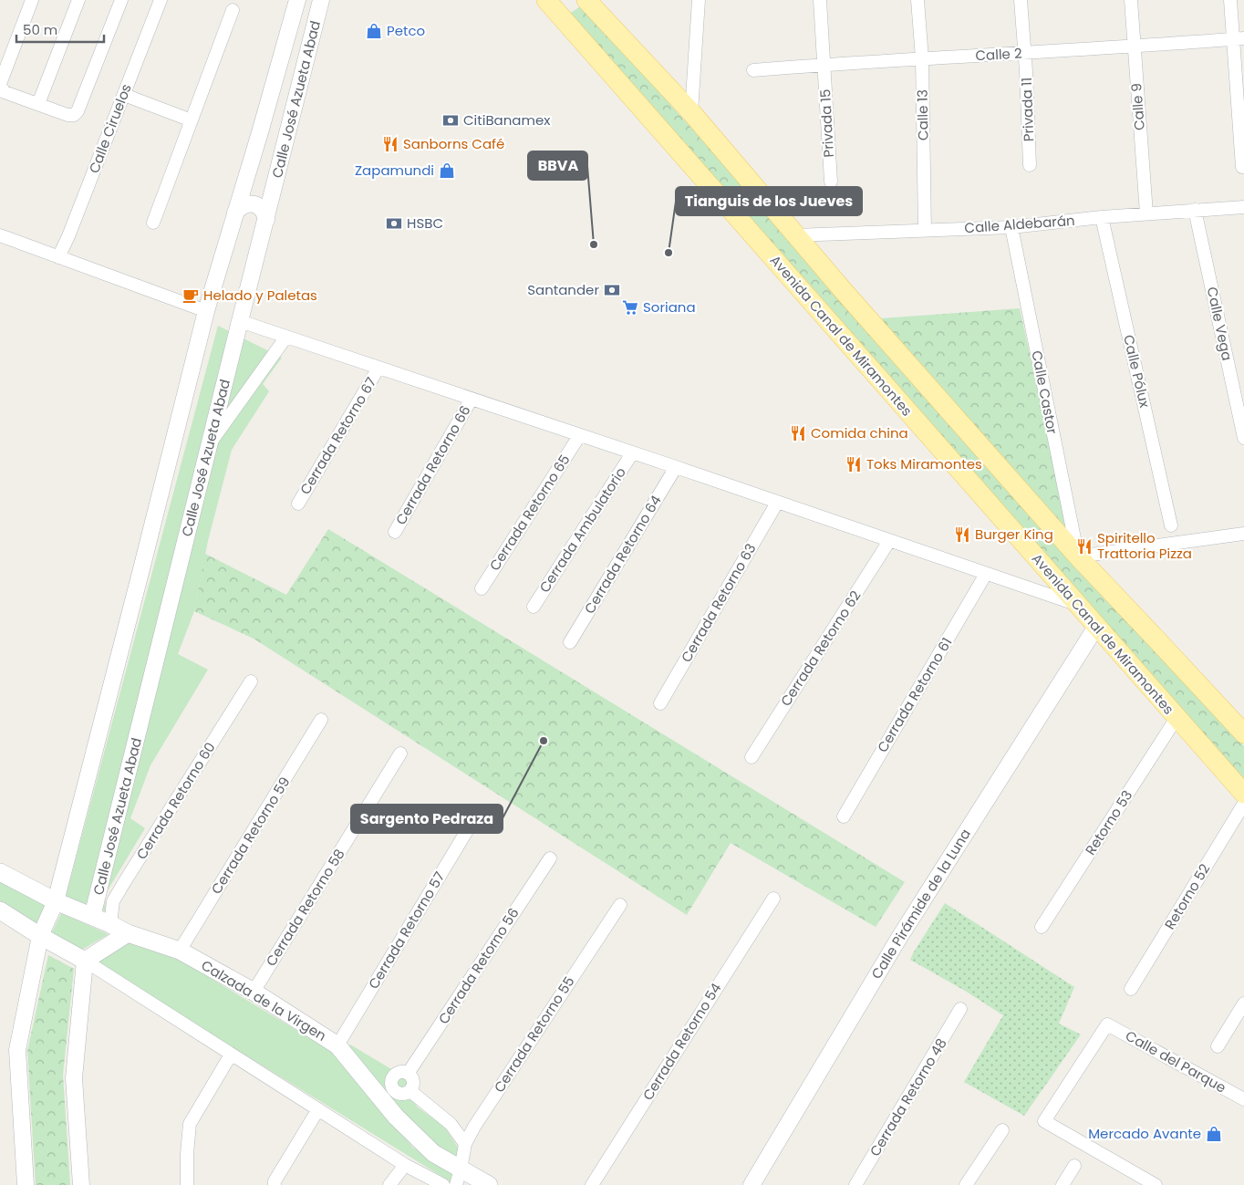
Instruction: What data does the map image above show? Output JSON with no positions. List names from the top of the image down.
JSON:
{
  "streets": {
    "main road": ["Avenida Canal de Miramontes", "Calzada de la Virgen"],
    "street": [
      "Calle 2",
      "Calle José Azueta Abad",
      "Calle 9",
      "Privada 11",
      "Calle 13",
      "Privada 15",
      "Calle Ciruelos",
      "Calle Aldebarán",
      "Calle Vega",
      "Calle Pólux",
      "Calle Castor",
      "Cerrada Retorno 67",
      "Cerrada Retorno 66",
      "Cerrada Retorno 65",
      "Cerrada Ambulatorio",
      "Cerrada Retorno 64",
      "Cerrada Retorno 63",
      "Cerrada Retorno 62",
      "Cerrada Retorno 61",
      "Cerrada Retorno 60",
      "Retorno 53",
      "Cerrada Retorno 59",
      "Retorno 52",
      "Calle Pirámide de la Luna",
      "Cerrada Retorno 58",
      "Cerrada Retorno 57",
      "Cerrada Retorno 56",
      "Cerrada Retorno 55",
      "Cerrada Retorno 54",
      "Calle del Parque",
      "Cerrada Retorno 48"
    ]
  },
  "crossings": [
    ["Calle 2", "Calle 9"],
    ["Calle 2", "Privada 11"],
    ["Calle 2", "Calle 13"],
    ["Calle 2", "Privada 15"],
    ["Calle José Azueta Abad", "Calzada de la Virgen"],
    ["Calle 9", "Calle Aldebarán"],
    ["Calle 13", "Calle Aldebarán"],
    ["Calle Aldebarán", "Calle Vega"],
    ["Calle Aldebarán", "Calle Pólux"],
    ["Calle Aldebarán", "Calle Castor"],
    ["Avenida Canal de Miramontes", "Retorno 53"],
    ["Avenida Canal de Miramontes", "Calle Pirámide de la Luna"],
    ["Cerrada Retorno 60", "Calzada de la Virgen"],
    ["Cerrada Retorno 59", "Calzada de la Virgen"],
    ["Cerrada Retorno 58", "Calzada de la Virgen"],
    ["Cerrada Retorno 57", "Calzada de la Virgen"],
    ["Calzada de la Virgen", "Cerrada Retorno 55"]
  ],
  "places": {
    "shop": ["Petco", "Zapamundi", "Mercado Avante"],
    "bank": ["CitiBanamex", "HSBC", "Santander"],
    "restaurant": [
      "Sanborns Café",
      "Comida china",
      "Toks Miramontes",
      "Burger King",
      "Spiritello Trattoria Pizza"
    ],
    "other": ["BBVA", "Tianguis de los Jueves", "Sargento Pedraza"],
    "cafe": ["Helado y Paletas"],
    "supermarket": ["Soriana"]
  },
  "scale_bar": "50 m"
}
